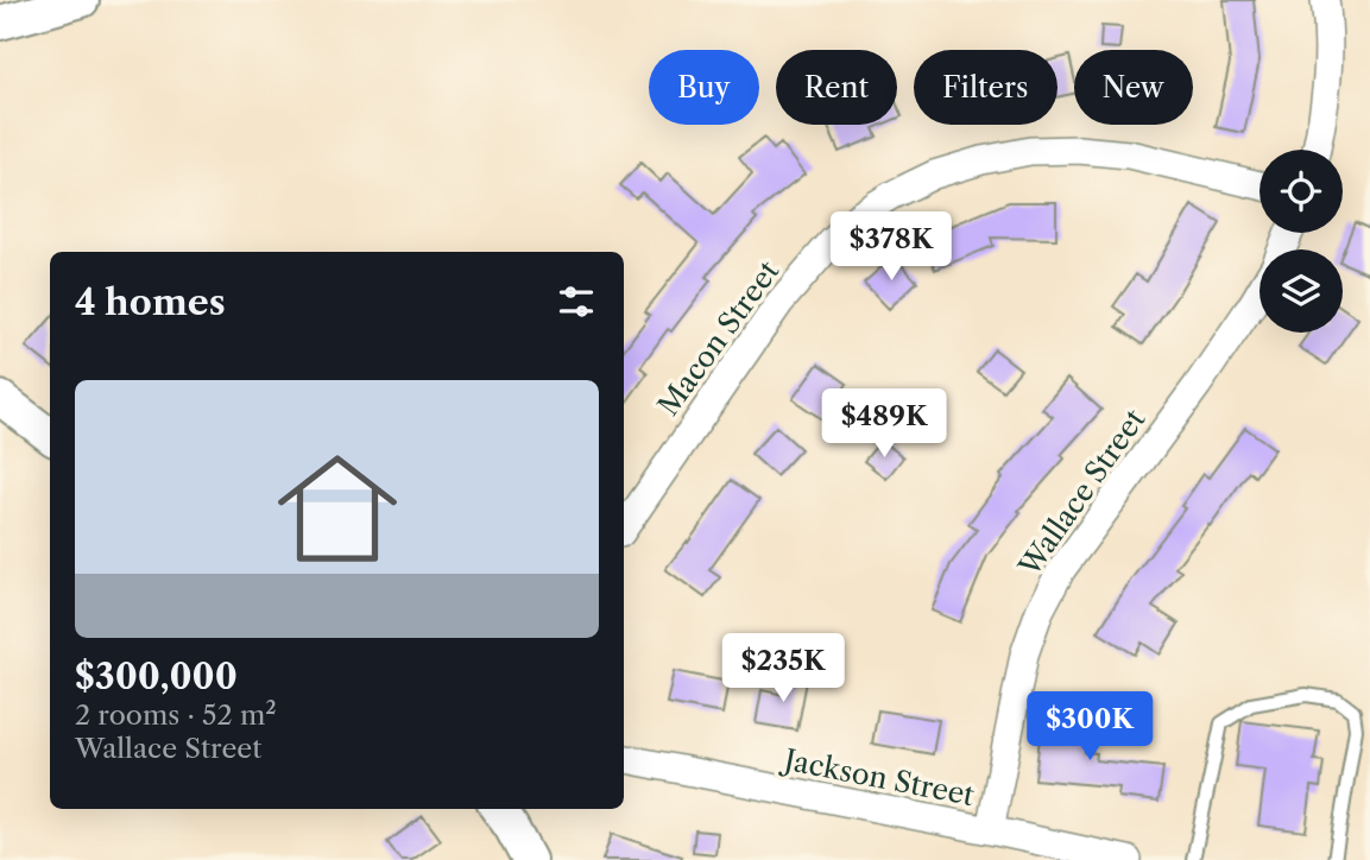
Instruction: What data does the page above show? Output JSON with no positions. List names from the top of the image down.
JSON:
{
  "streets": {
    "street": ["Macon Street", "Wallace Street", "Jackson Street"]
  },
  "crossings": [
    ["Wallace Street", "Jackson Street"]
  ],
  "page": {
    "chip": [
      "Buy",
      "Rent",
      "Filters",
      "New"
    ],
    "price": [
      "$378K",
      "$489K",
      "$235K",
      "$300K"
    ],
    "heading": "4 homes",
    "list": [
      {
        "name": "$300,000",
        "note": "2 rooms · 52 m² · Wallace Street"
      }
    ]
  }
}
